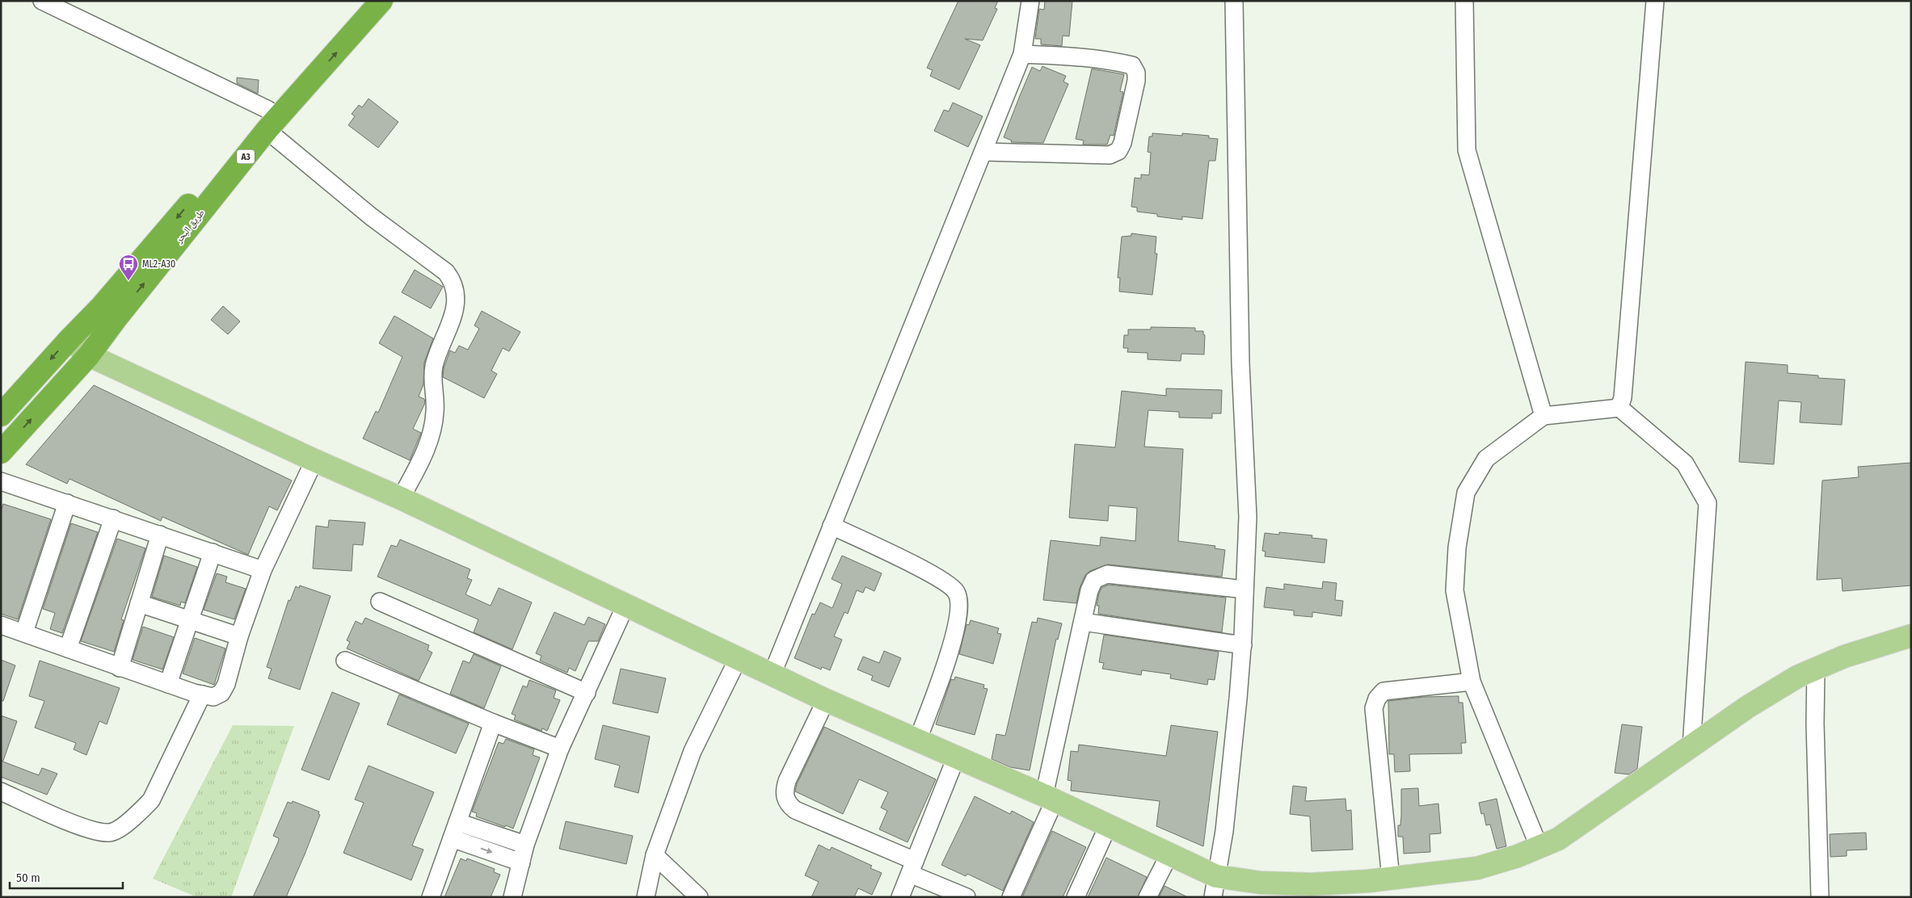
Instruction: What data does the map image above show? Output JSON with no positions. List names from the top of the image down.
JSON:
{
  "streets": {
    "highway": ["A3", "طريق البحر"]
  },
  "places": {
    "bus stop": ["ML2-A30"]
  },
  "scale_bar": "50 m"
}
